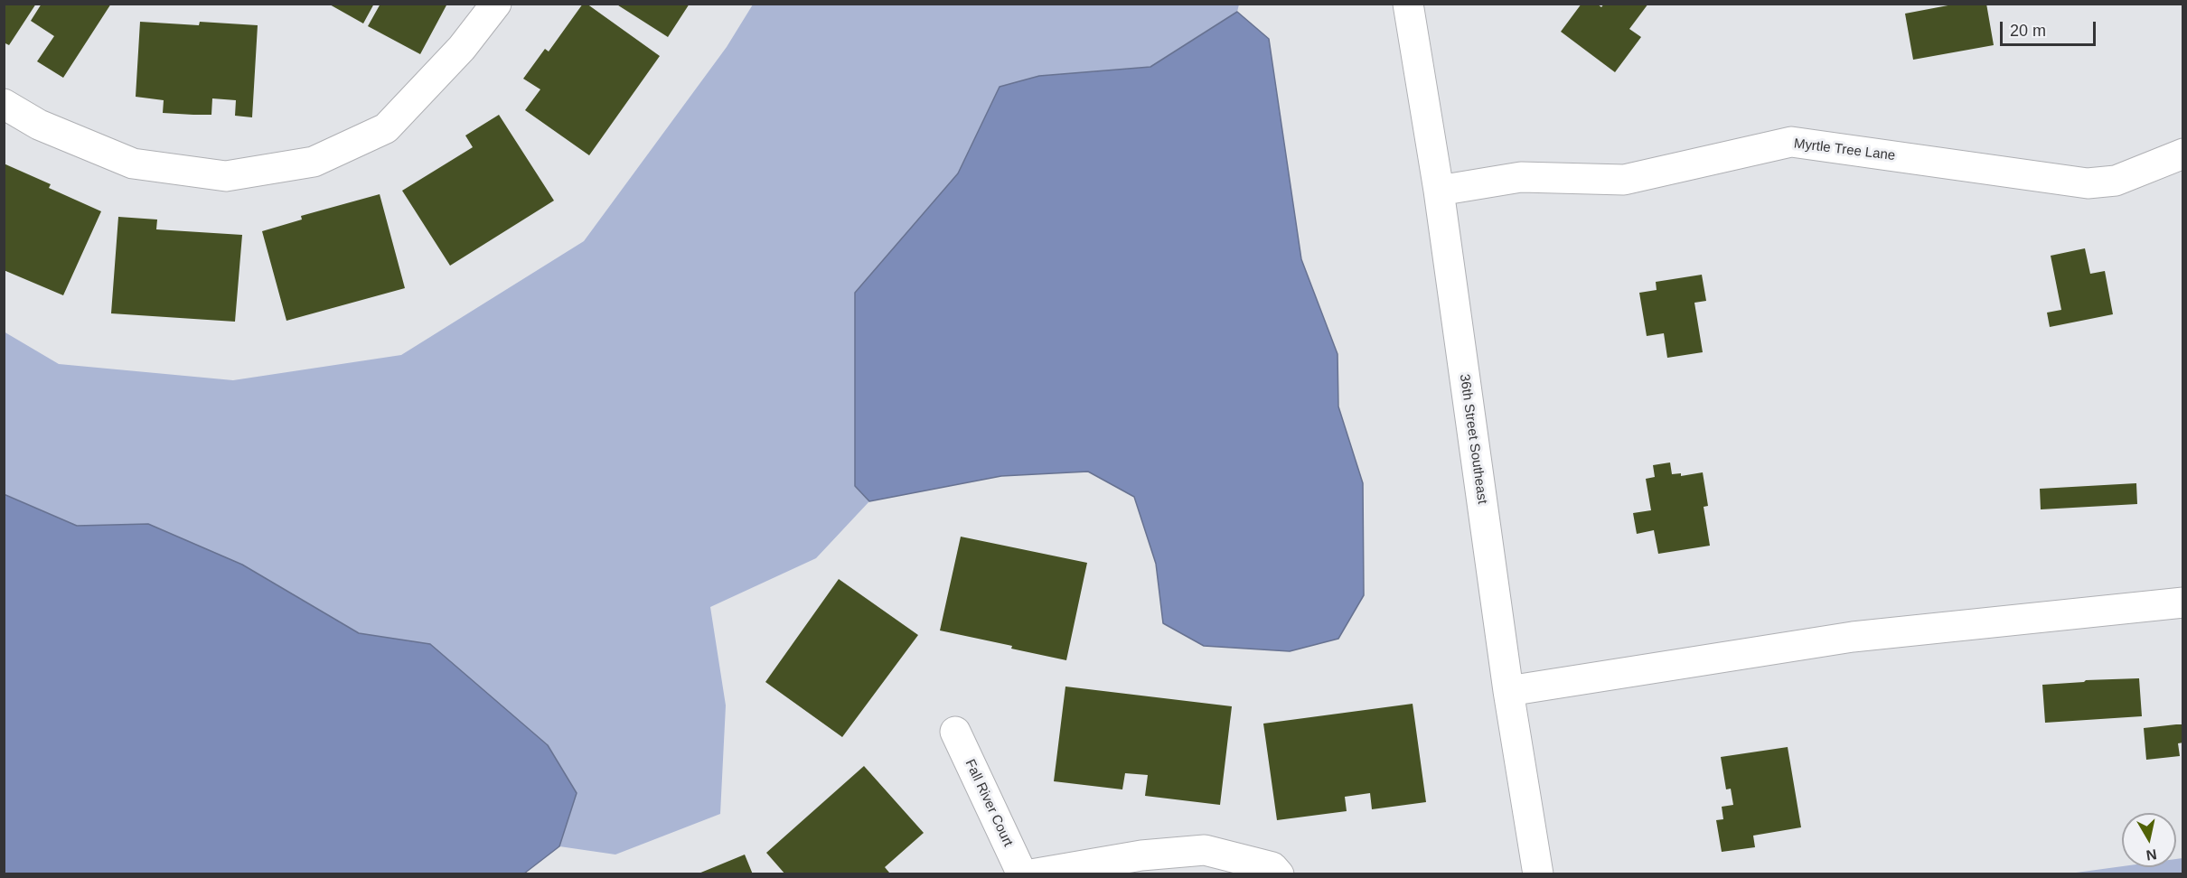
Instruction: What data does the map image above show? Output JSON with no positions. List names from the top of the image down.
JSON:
{
  "streets": {
    "street": ["Myrtle Tree Lane", "36th Street Southeast", "Fall River Court"]
  },
  "crossings": [
    ["Myrtle Tree Lane", "36th Street Southeast"]
  ],
  "scale_bar": "20 m",
  "north": "bottom"
}
